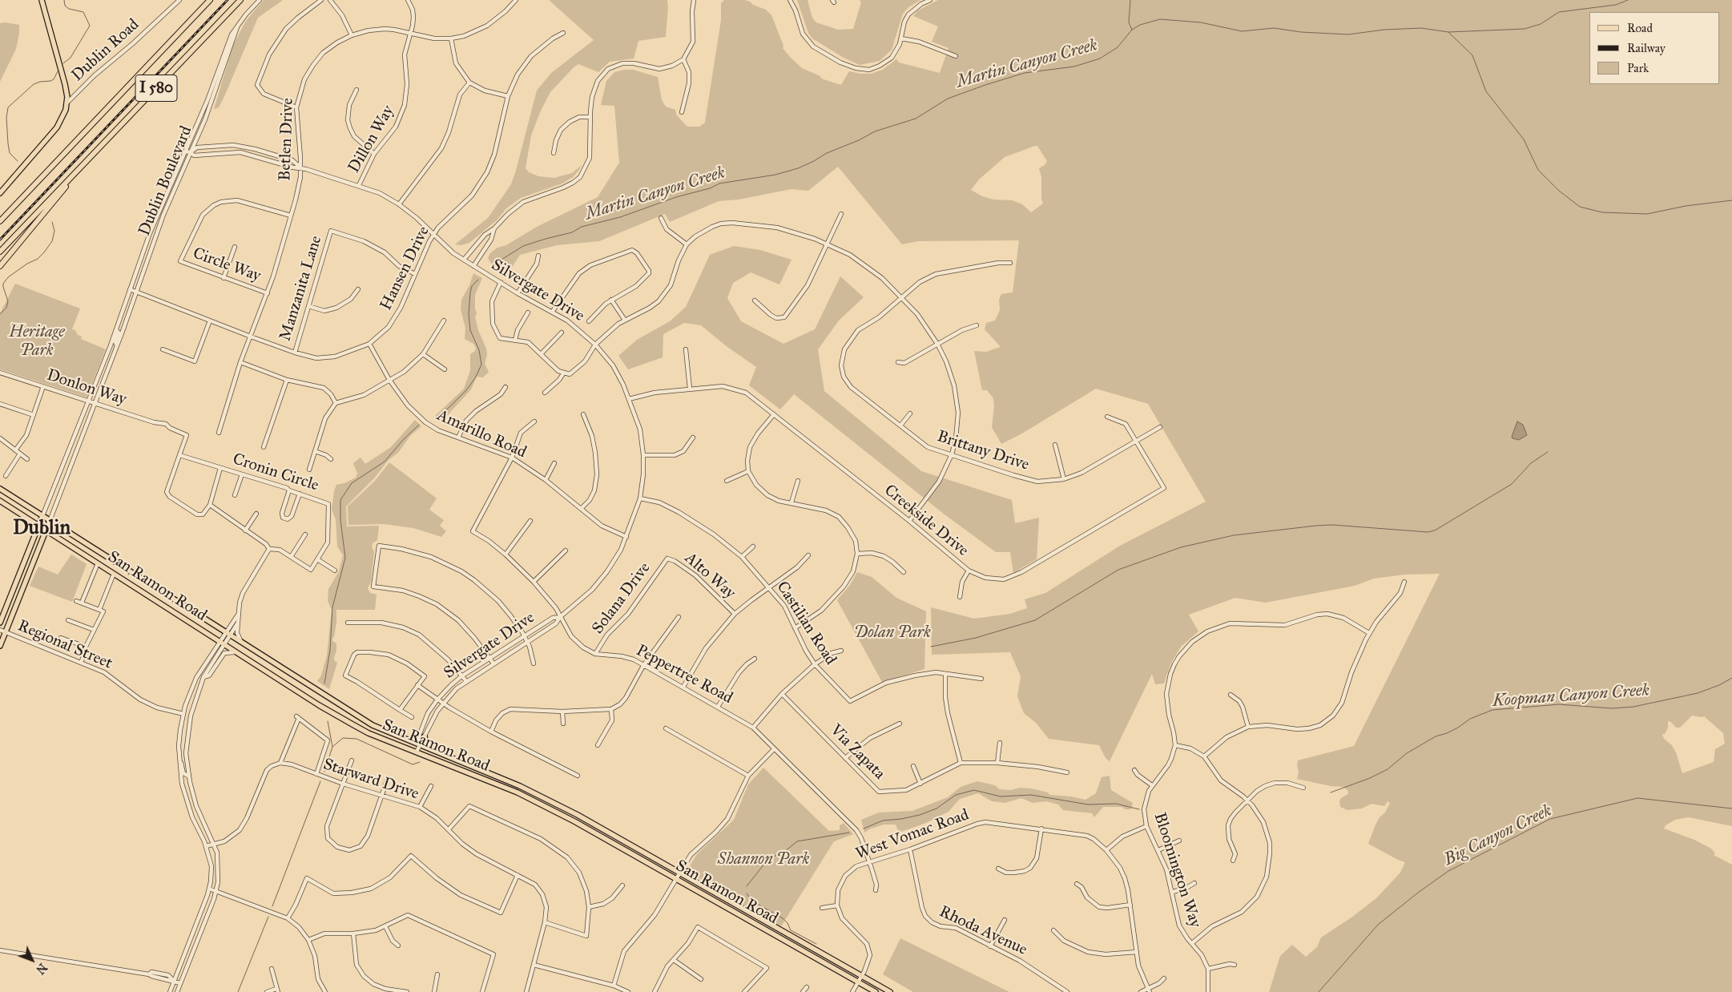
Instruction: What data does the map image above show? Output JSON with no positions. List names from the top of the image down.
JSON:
{
  "streets": {
    "highway": ["I 580"],
    "main road": ["Dublin Boulevard", "San Ramon Road"],
    "street": [
      "Dublin Road",
      "Betlen Drive",
      "Dillon Way",
      "Circle Way",
      "Hansen Drive",
      "Manzanita Lane",
      "Silvergate Drive",
      "Donlon Way",
      "Amarillo Road",
      "Brittany Drive",
      "Cronin Circle",
      "Creekside Drive",
      "Alto Way",
      "Solana Drive",
      "Castilian Road",
      "Regional Street",
      "Peppertree Road",
      "Via Zapata",
      "Starward Drive",
      "West Vomac Road",
      "Bloomington Way",
      "Rhoda Avenue"
    ]
  },
  "crossings": [
    ["Betlen Drive", "Dillon Way"],
    ["Betlen Drive", "Circle Way"],
    ["Betlen Drive", "Hansen Drive"],
    ["Betlen Drive", "Silvergate Drive"],
    ["Dillon Way", "Silvergate Drive"],
    ["Dublin Boulevard", "Hansen Drive"],
    ["Dublin Boulevard", "Silvergate Drive"],
    ["Dublin Boulevard", "Donlon Way"],
    ["Dublin Boulevard", "San Ramon Road"],
    ["Dublin Boulevard", "Regional Street"],
    ["Hansen Drive", "Manzanita Lane"],
    ["Hansen Drive", "Silvergate Drive"],
    ["Hansen Drive", "Amarillo Road"],
    ["Silvergate Drive", "Amarillo Road"],
    ["Silvergate Drive", "Creekside Drive"],
    ["Silvergate Drive", "San Ramon Road"],
    ["Silvergate Drive", "Castilian Road"],
    ["Silvergate Drive", "Peppertree Road"],
    ["Donlon Way", "Cronin Circle"],
    ["Amarillo Road", "Peppertree Road"],
    ["Brittany Drive", "Creekside Drive"],
    ["Alto Way", "Solana Drive"],
    ["Solana Drive", "Peppertree Road"],
    ["Peppertree Road", "West Vomac Road"],
    ["West Vomac Road", "Rhoda Avenue"]
  ],
  "districts": ["Dublin"],
  "water": ["Martin Canyon Creek", "Koopman Canyon Creek", "Big Canyon Creek"],
  "parks": ["Heritage Park", "Dolan Park", "Shannon Park"],
  "legend": ["Road", "Railway", "Park"],
  "north": "bottom right"
}
